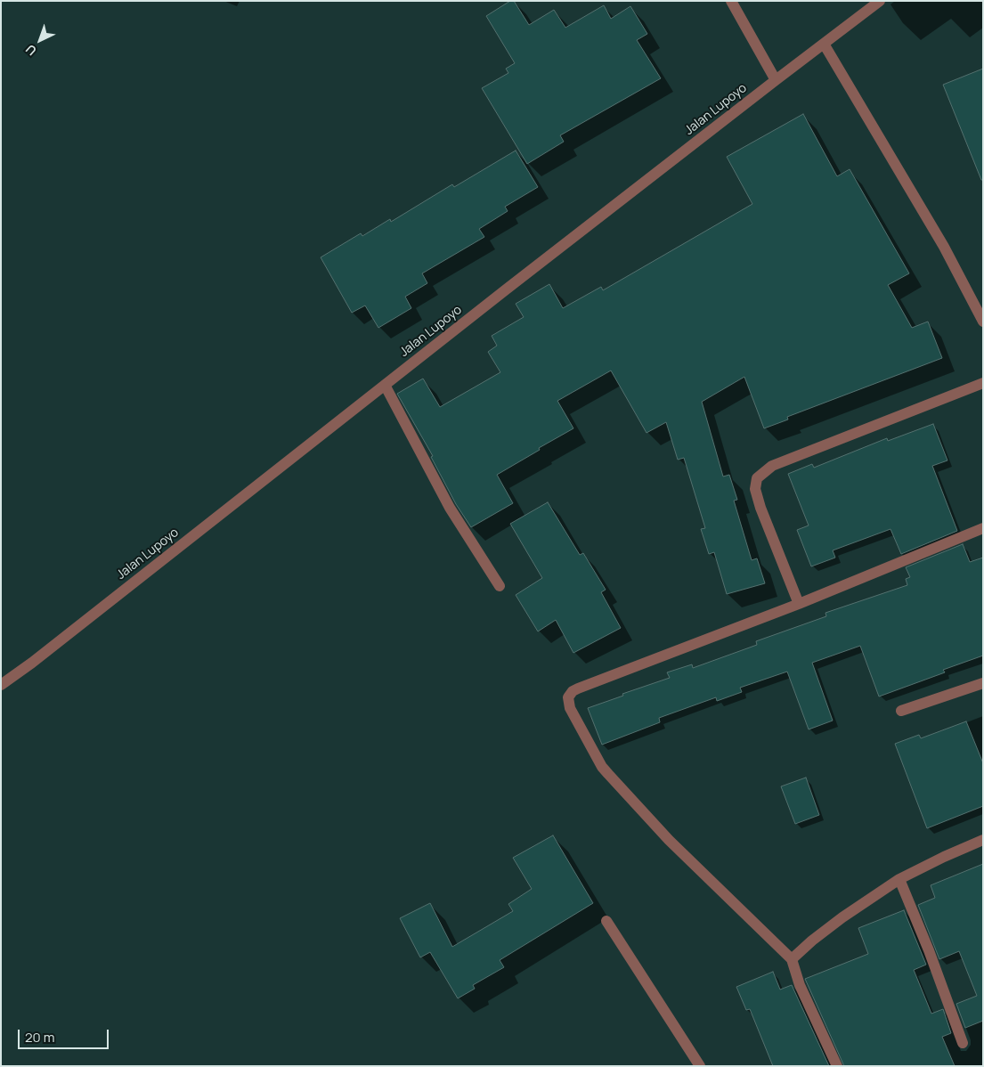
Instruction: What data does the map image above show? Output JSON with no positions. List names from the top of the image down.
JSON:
{
  "streets": {
    "street": ["Jalan Lupoyo"]
  },
  "scale_bar": "20 m",
  "north": "bottom left"
}
